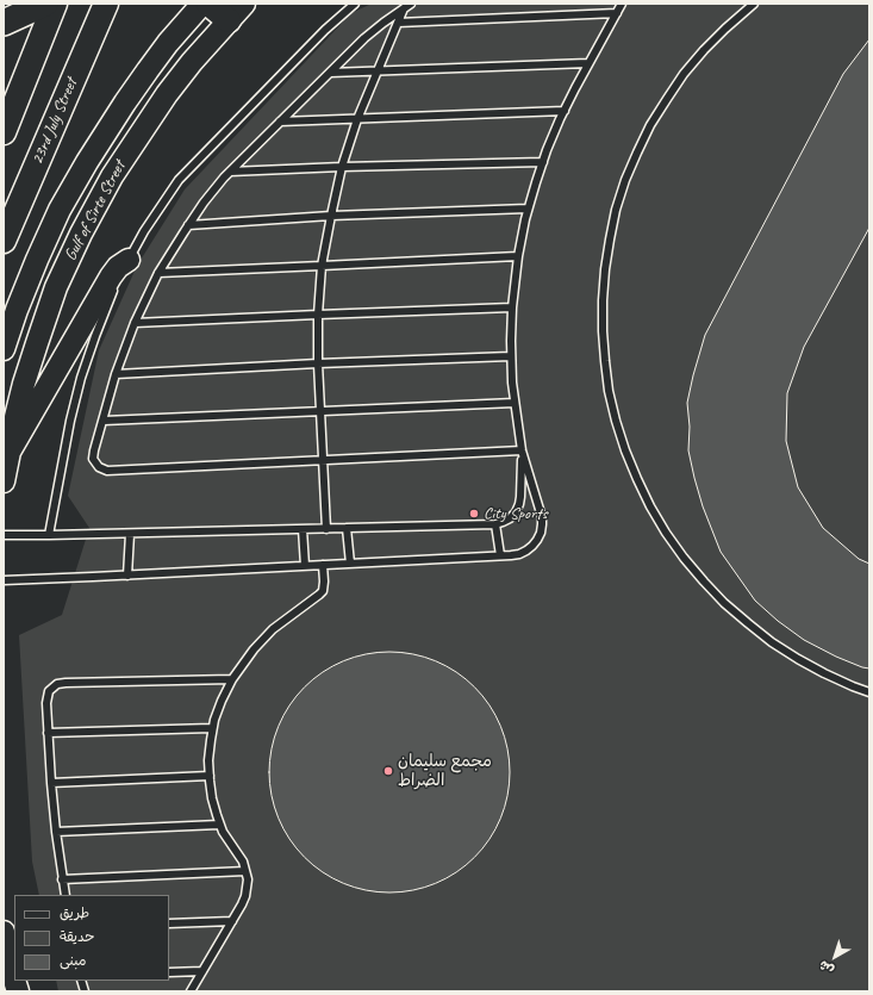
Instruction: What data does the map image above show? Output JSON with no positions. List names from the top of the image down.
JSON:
{
  "streets": {
    "main road": ["23rd July Street", "Gulf of Sirte Street"]
  },
  "places": ["City Sports", "مجمع سليمان الضراط"],
  "legend": ["طريق", "حديقة", "مبنى"],
  "north": "bottom left"
}
